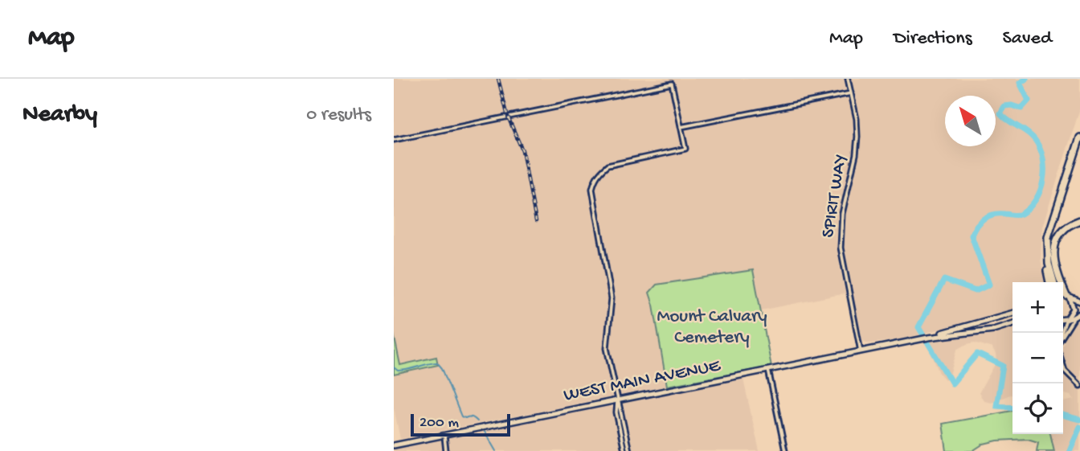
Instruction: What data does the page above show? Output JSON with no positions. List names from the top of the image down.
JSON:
{
  "streets": {
    "main road": ["WEST MAIN AVENUE"],
    "street": ["SPIRIT WAY"]
  },
  "crossings": [
    ["SPIRIT WAY", "WEST MAIN AVENUE"]
  ],
  "parks": ["Mount Calvary Cemetery"],
  "scale_bar": "200 m",
  "north": "top left",
  "page": {
    "header": "Map",
    "nav": ["Map", "Directions", "Saved"],
    "heading": ["Nearby", "0 results"],
    "map_buttons": ["+", "−"],
    "scale": "200 m"
  }
}
